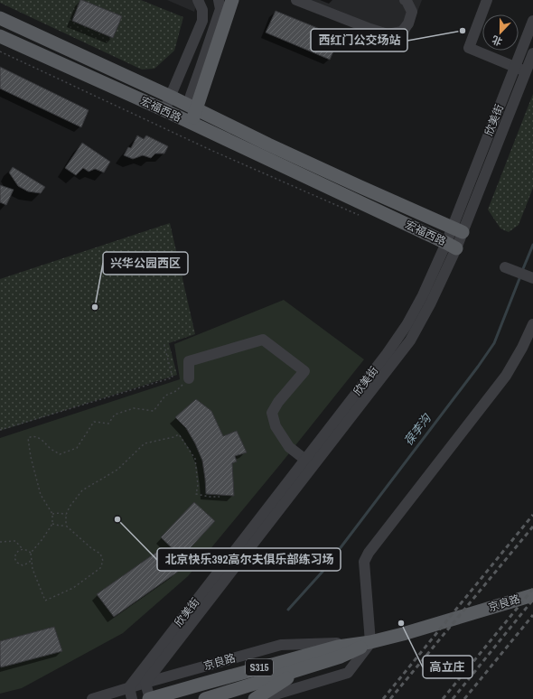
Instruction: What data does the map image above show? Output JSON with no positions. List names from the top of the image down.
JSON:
{
  "streets": {
    "main road": ["宏福西路", "京良路", "S315"],
    "street": ["欣美街"]
  },
  "crossings": [
    ["宏福西路", "欣美街"],
    ["欣美街", "京良路"]
  ],
  "water": ["葆李沟"],
  "places": [
    "西红门公交场站",
    "兴华公园西区",
    "北京快乐392高尔夫俱乐部练习场",
    "高立庄"
  ],
  "north": "bottom"
}
